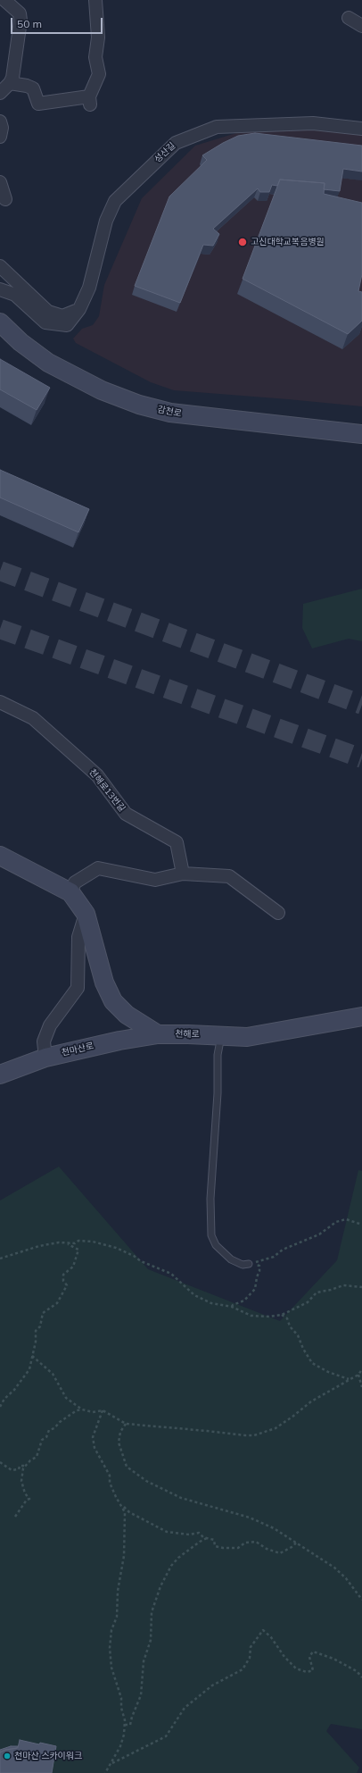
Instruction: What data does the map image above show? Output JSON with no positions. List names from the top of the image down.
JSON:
{
  "streets": {
    "street": [
      "성산길",
      "감천로",
      "천해로13번길",
      "천해로",
      "천마산로"
    ]
  },
  "crossings": [
    ["천해로", "천마산로"]
  ],
  "places": ["고신대학교복음병원", "천마산 스카이워크"],
  "scale_bar": "50 m"
}
